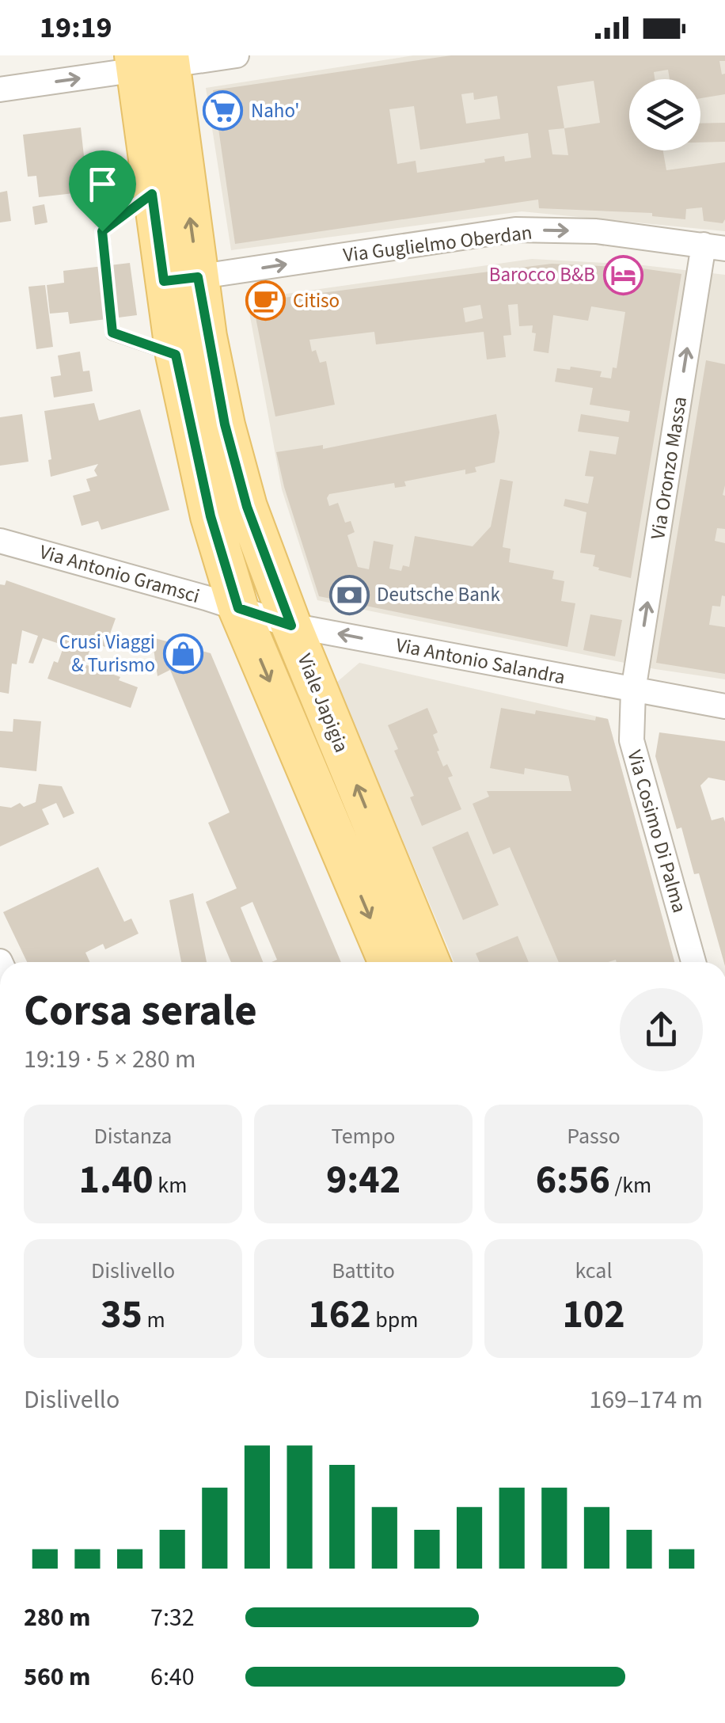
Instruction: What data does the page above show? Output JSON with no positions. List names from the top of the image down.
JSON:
{
  "streets": {
    "main road": ["Viale Japigia"],
    "street": [
      "Via Guglielmo Oberdan",
      "Via Oronzo Massa",
      "Via Antonio Gramsci",
      "Via Antonio Salandra",
      "Via Cosimo Di Palma"
    ]
  },
  "crossings": [
    ["Via Guglielmo Oberdan", "Via Oronzo Massa"],
    ["Via Guglielmo Oberdan", "Viale Japigia"],
    ["Via Oronzo Massa", "Via Antonio Salandra"],
    ["Via Oronzo Massa", "Via Cosimo Di Palma"],
    ["Via Antonio Gramsci", "Via Antonio Salandra"],
    ["Via Antonio Gramsci", "Viale Japigia"],
    ["Via Antonio Salandra", "Viale Japigia"],
    ["Via Antonio Salandra", "Via Cosimo Di Palma"]
  ],
  "one_way": ["Via Guglielmo Oberdan", "Via Oronzo Massa", "Via Antonio Salandra"],
  "places": {
    "supermarket": ["Naho'"],
    "hotel": ["Barocco B&B"],
    "cafe": ["Citiso"],
    "bank": ["Deutsche Bank"],
    "shop": ["Crusi Viaggi & Turismo"]
  },
  "page": {
    "status": "19:19",
    "heading": ["Corsa serale", "19:19 · 5 × 280 m"],
    "stats": [
      ["Distanza", "1.40 km"],
      ["Tempo", "9:42"],
      ["Passo", "6:56 /km"],
      ["Dislivello", "35 m"],
      ["Battito", "162 bpm"],
      ["kcal", "102"]
    ],
    "chart": ["Dislivello", "169–174 m"],
    "list": [
      {
        "name": "280 m",
        "note": "7:32"
      },
      {
        "name": "560 m",
        "note": "6:40"
      }
    ]
  }
}
